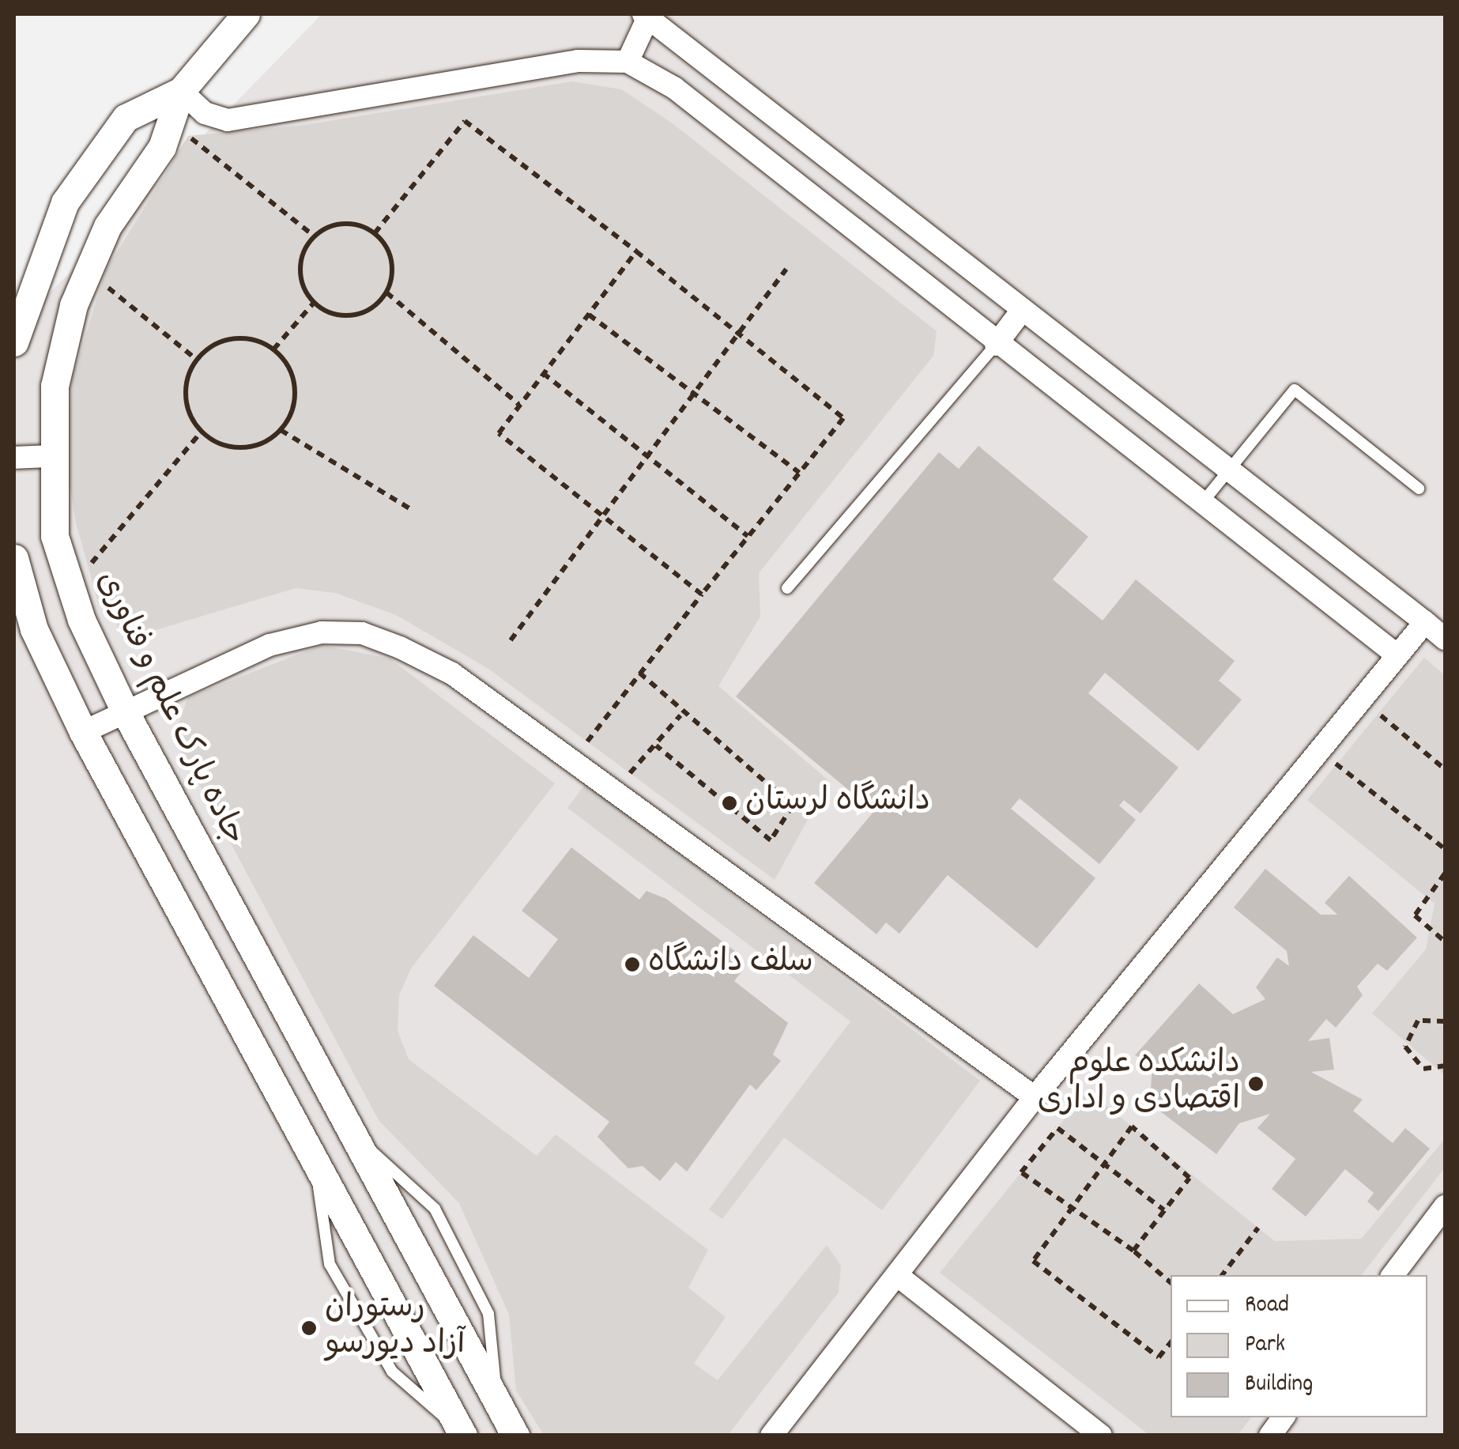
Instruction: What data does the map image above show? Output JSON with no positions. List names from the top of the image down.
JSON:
{
  "streets": {
    "street": ["جاده پارک علم و فناوری"]
  },
  "places": [
    "دانشگاه لرستان",
    "سلف دانشگاه",
    "دانشکده علوم اقتصادی و اداری",
    "رستوران آزاد دیورسو"
  ],
  "legend": ["Road", "Park", "Building"]
}
